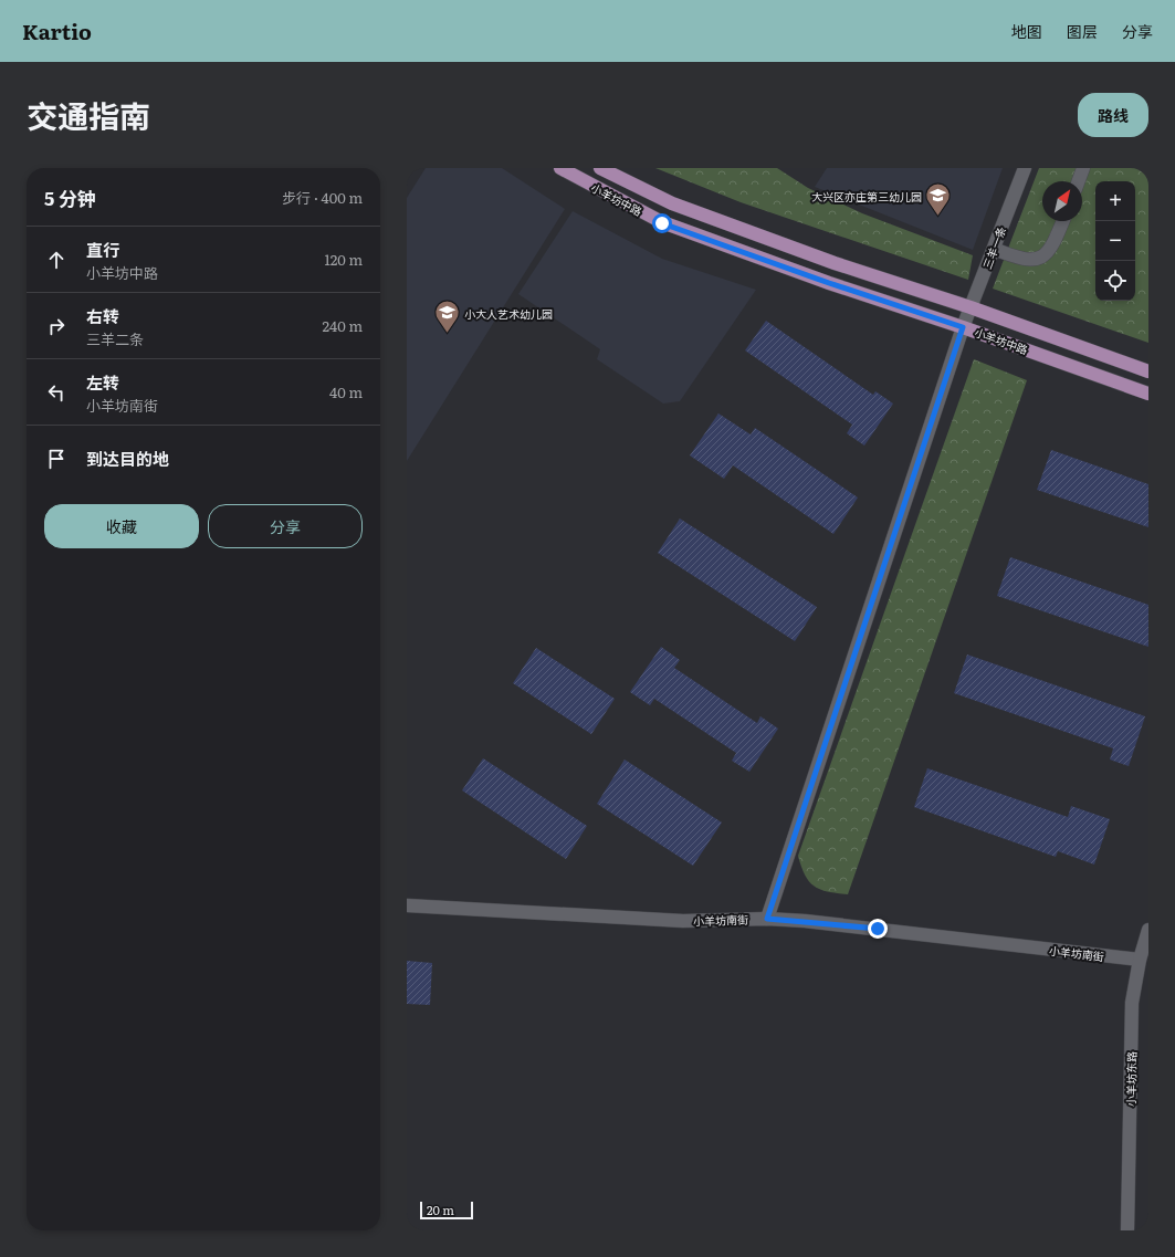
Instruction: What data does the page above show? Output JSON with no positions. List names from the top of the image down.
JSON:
{
  "streets": {
    "main road": ["小羊坊中路"],
    "street": ["三羊一条", "小羊坊南街", "小羊坊东路"]
  },
  "crossings": [
    ["小羊坊中路", "三羊一条"],
    ["三羊一条", "小羊坊南街"],
    ["小羊坊南街", "小羊坊东路"]
  ],
  "places": {
    "school or university": ["大兴区亦庄第三幼儿园", "小大人艺术幼儿园"]
  },
  "scale_bar": "20 m",
  "north": "top right",
  "page": {
    "header": "Kartio",
    "nav": ["地图", "图层", "分享"],
    "title": "交通指南",
    "buttons": [
      "路线",
      ["收藏", "分享"]
    ],
    "heading": ["5 分钟", "步行 · 400 m"],
    "map_buttons": ["+", "−"],
    "list": [
      ["直行", "小羊坊中路", "120 m"],
      ["右转", "三羊二条", "240 m"],
      ["左转", "小羊坊南街", "40 m"],
      "到达目的地"
    ],
    "scale": "20 m"
  }
}
